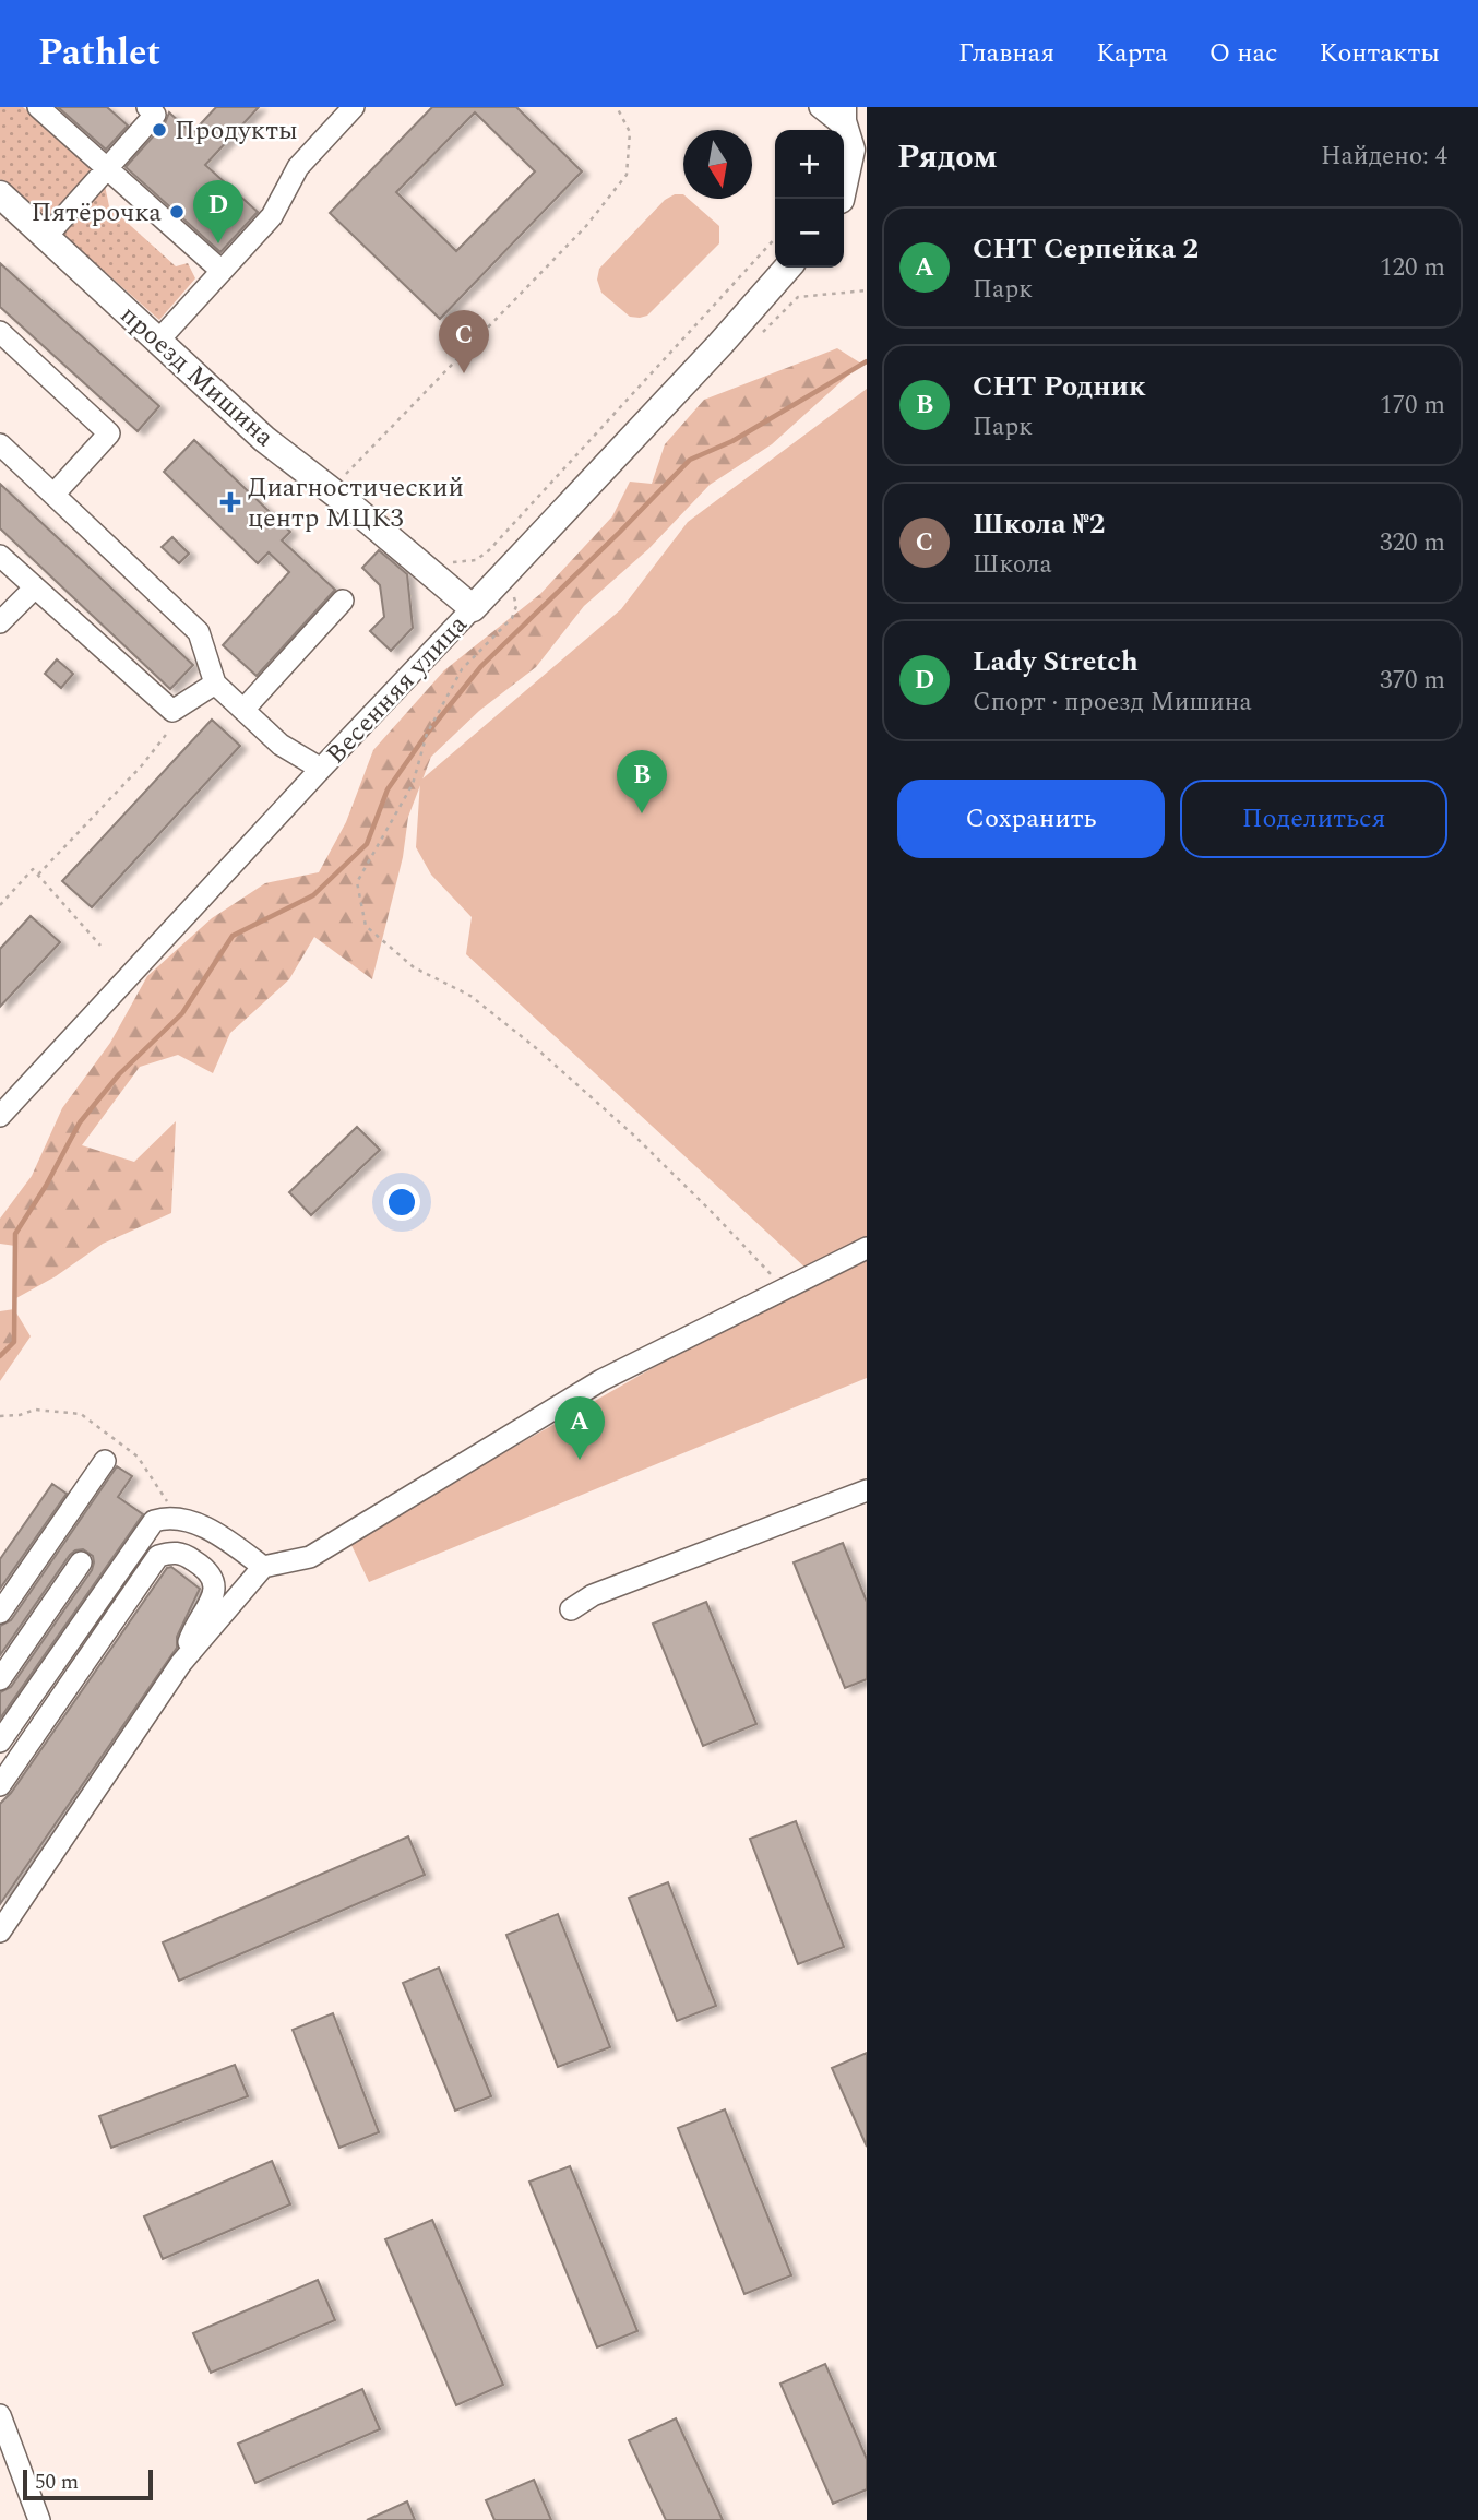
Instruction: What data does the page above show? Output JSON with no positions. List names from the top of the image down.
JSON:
{
  "streets": {
    "main road": ["проезд Мишина", "Весенняя улица"]
  },
  "crossings": [
    ["проезд Мишина", "Весенняя улица"]
  ],
  "places": {
    "other": ["Продукты", "Пятёрочка"],
    "health": ["Диагностический центр МЦК3"]
  },
  "scale_bar": "50 m",
  "north": "bottom",
  "page": {
    "header": "Pathlet",
    "nav": [
      "Главная",
      "Карта",
      "О нас",
      "Контакты"
    ],
    "heading": ["Рядом", "Найдено: 4"],
    "map_buttons": ["+", "−"],
    "pins": [
      "D",
      "C",
      "B",
      "A"
    ],
    "list": [
      {
        "mark": "A",
        "name": "СНТ Серпейка 2",
        "note": "Парк",
        "value": "120 m"
      },
      {
        "mark": "B",
        "name": "СНТ Родник",
        "note": "Парк",
        "value": "170 m"
      },
      {
        "mark": "C",
        "name": "Школа №2",
        "note": "Школа",
        "value": "320 m"
      },
      {
        "mark": "D",
        "name": "Lady Stretch",
        "note": "Спорт · проезд Мишина",
        "value": "370 m"
      }
    ],
    "buttons": ["Сохранить", "Поделиться"],
    "scale": "50 m"
  }
}
